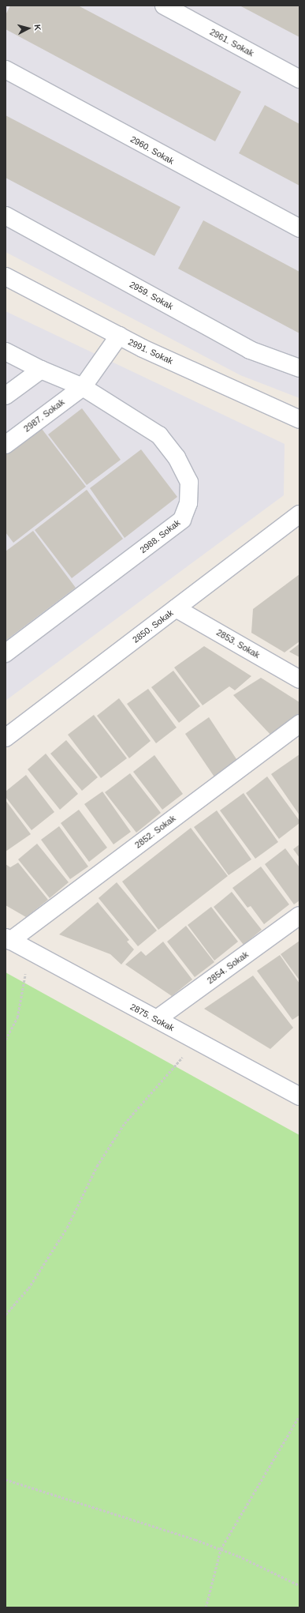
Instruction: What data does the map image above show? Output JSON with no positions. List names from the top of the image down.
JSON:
{
  "streets": {
    "street": [
      "2961. Sokak",
      "2960. Sokak",
      "2959. Sokak",
      "2991. Sokak",
      "2987. Sokak",
      "2988. Sokak",
      "2850. Sokak",
      "2853. Sokak",
      "2852. Sokak",
      "2854. Sokak",
      "2875. Sokak"
    ]
  },
  "crossings": [
    ["2991. Sokak", "2987. Sokak"],
    ["2987. Sokak", "2988. Sokak"],
    ["2850. Sokak", "2853. Sokak"],
    ["2852. Sokak", "2875. Sokak"],
    ["2854. Sokak", "2875. Sokak"]
  ],
  "north": "right"
}
